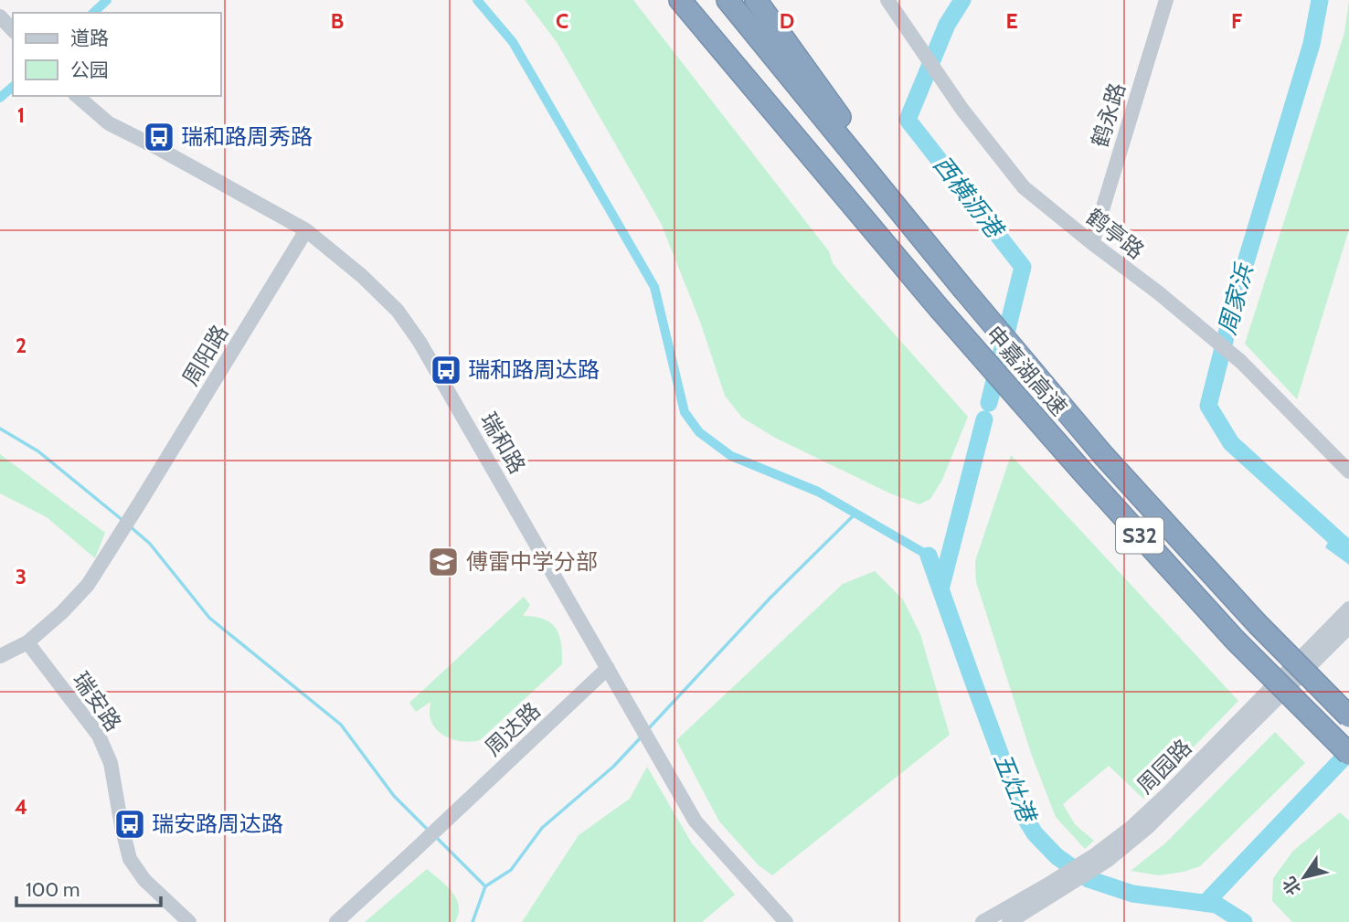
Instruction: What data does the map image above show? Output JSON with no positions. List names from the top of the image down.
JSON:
{
  "streets": {
    "highway": ["申嘉湖高速", "S32"],
    "street": [
      "鹤永路",
      "鹤亭路",
      "周阳路",
      "瑞和路",
      "瑞安路",
      "周达路",
      "周园路"
    ]
  },
  "crossings": [
    ["鹤永路", "鹤亭路"],
    ["周阳路", "瑞和路"],
    ["周阳路", "瑞安路"],
    ["瑞和路", "周达路"]
  ],
  "water": ["西横沥港", "周家浜", "五灶港"],
  "places": {
    "bus stop": ["瑞和路周秀路", "瑞和路周达路", "瑞安路周达路"],
    "school or university": ["傅雷中学分部"]
  },
  "legend": ["道路", "公园"],
  "scale_bar": "100 m",
  "north": "bottom left",
  "grid": {
    "columns": [
      "B",
      "C",
      "D",
      "E",
      "F"
    ],
    "rows": [
      "1",
      "2",
      "3",
      "4"
    ]
  }
}
